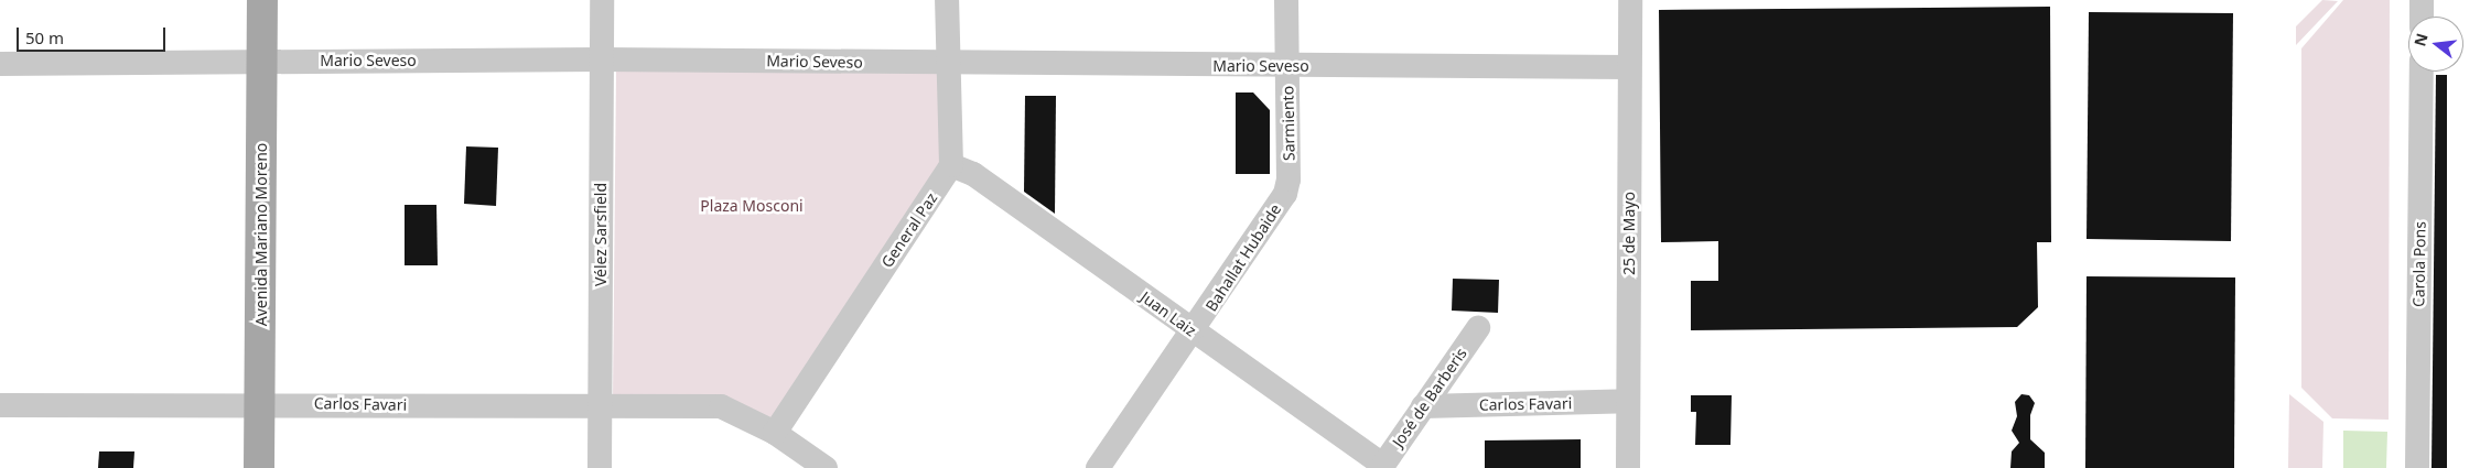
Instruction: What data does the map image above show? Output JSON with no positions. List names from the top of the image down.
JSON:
{
  "streets": {
    "main road": ["Avenida Mariano Moreno"],
    "street": [
      "Mario Seveso",
      "Sarmiento",
      "General Paz",
      "25 de Mayo",
      "Vélez Sarsfield",
      "Bahallat Hubaide",
      "Carola Pons",
      "Juan Laiz",
      "José de Barberis",
      "Carlos Favari"
    ]
  },
  "crossings": [
    ["Mario Seveso", "Sarmiento"],
    ["Mario Seveso", "25 de Mayo"],
    ["Mario Seveso", "Avenida Mariano Moreno"],
    ["Mario Seveso", "Vélez Sarsfield"],
    ["Sarmiento", "Bahallat Hubaide"],
    ["General Paz", "Juan Laiz"],
    ["General Paz", "Carlos Favari"],
    ["25 de Mayo", "Carlos Favari"],
    ["Avenida Mariano Moreno", "Carlos Favari"],
    ["Vélez Sarsfield", "Carlos Favari"],
    ["Bahallat Hubaide", "Juan Laiz"],
    ["Juan Laiz", "José de Barberis"],
    ["José de Barberis", "Carlos Favari"]
  ],
  "parks": ["Plaza Mosconi"],
  "scale_bar": "50 m",
  "north": "left"
}
